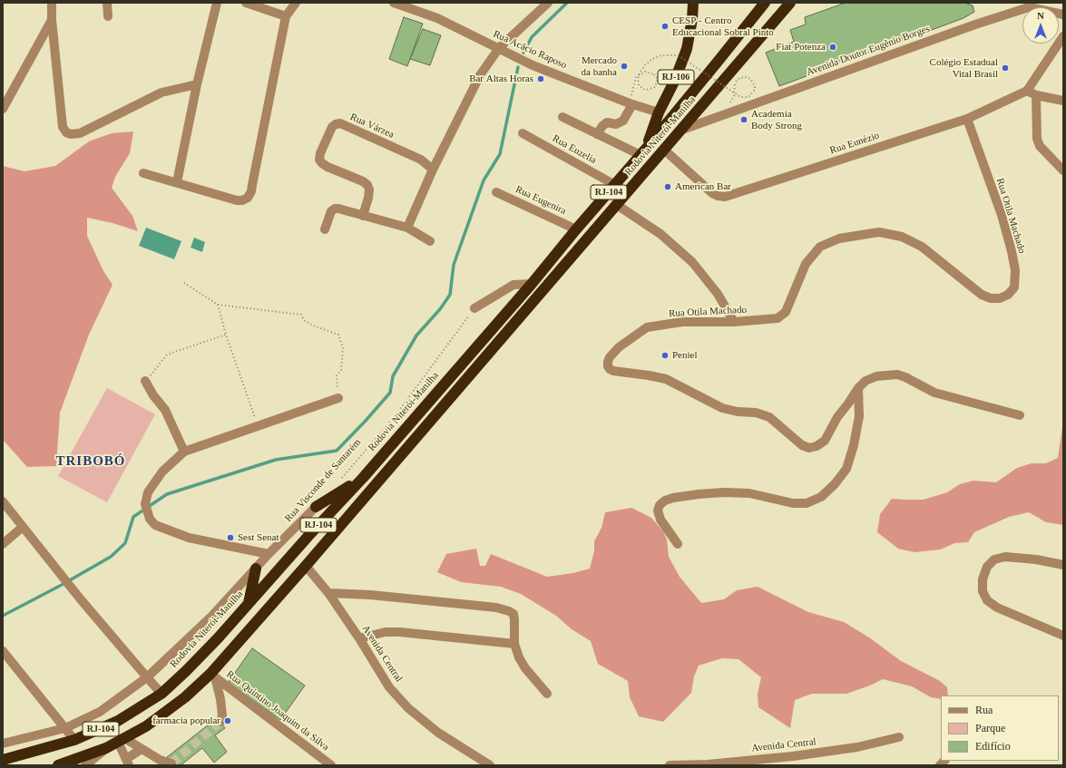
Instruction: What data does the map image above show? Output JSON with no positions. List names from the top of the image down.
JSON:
{
  "streets": {
    "highway": ["RJ-106", "Rodovia Niterói-Manilha", "RJ-104"],
    "street": [
      "Rua Acácio Raposo",
      "Avenida Doutor Eugênio Borges",
      "Rua Várzea",
      "Rua Eunézio",
      "Rua Euzelia",
      "Rua Eugenira",
      "Rua Otila Machado",
      "Rua Visconde de Santarém",
      "Avenida Central",
      "Rua Quintino Joaquim da Silva"
    ]
  },
  "crossings": [
    ["Rua Acácio Raposo", "RJ-106"],
    ["Avenida Doutor Eugênio Borges", "Rodovia Niterói-Manilha"],
    ["RJ-106", "Rodovia Niterói-Manilha"],
    ["Rodovia Niterói-Manilha", "Rua Eunézio"],
    ["Rodovia Niterói-Manilha", "Rua Euzelia"],
    ["Rodovia Niterói-Manilha", "Rua Eugenira"],
    ["Rodovia Niterói-Manilha", "Avenida Central"],
    ["Rodovia Niterói-Manilha", "Rua Quintino Joaquim da Silva"],
    ["Rua Eunézio", "Rua Otila Machado"]
  ],
  "districts": ["TRIBOBÓ"],
  "places": [
    "CESP - Centro Educacional Sobral Pinto",
    "Fiat Potenza",
    "Mercado da banha",
    "Colégio Estadual Vital Brasil",
    "Bar Altas Horas",
    "Academia Body Strong",
    "American Bar",
    "Peniel",
    "Sest Senat",
    "farmacia popular"
  ],
  "legend": ["Rua", "Parque", "Edifício"],
  "north": "top"
}
